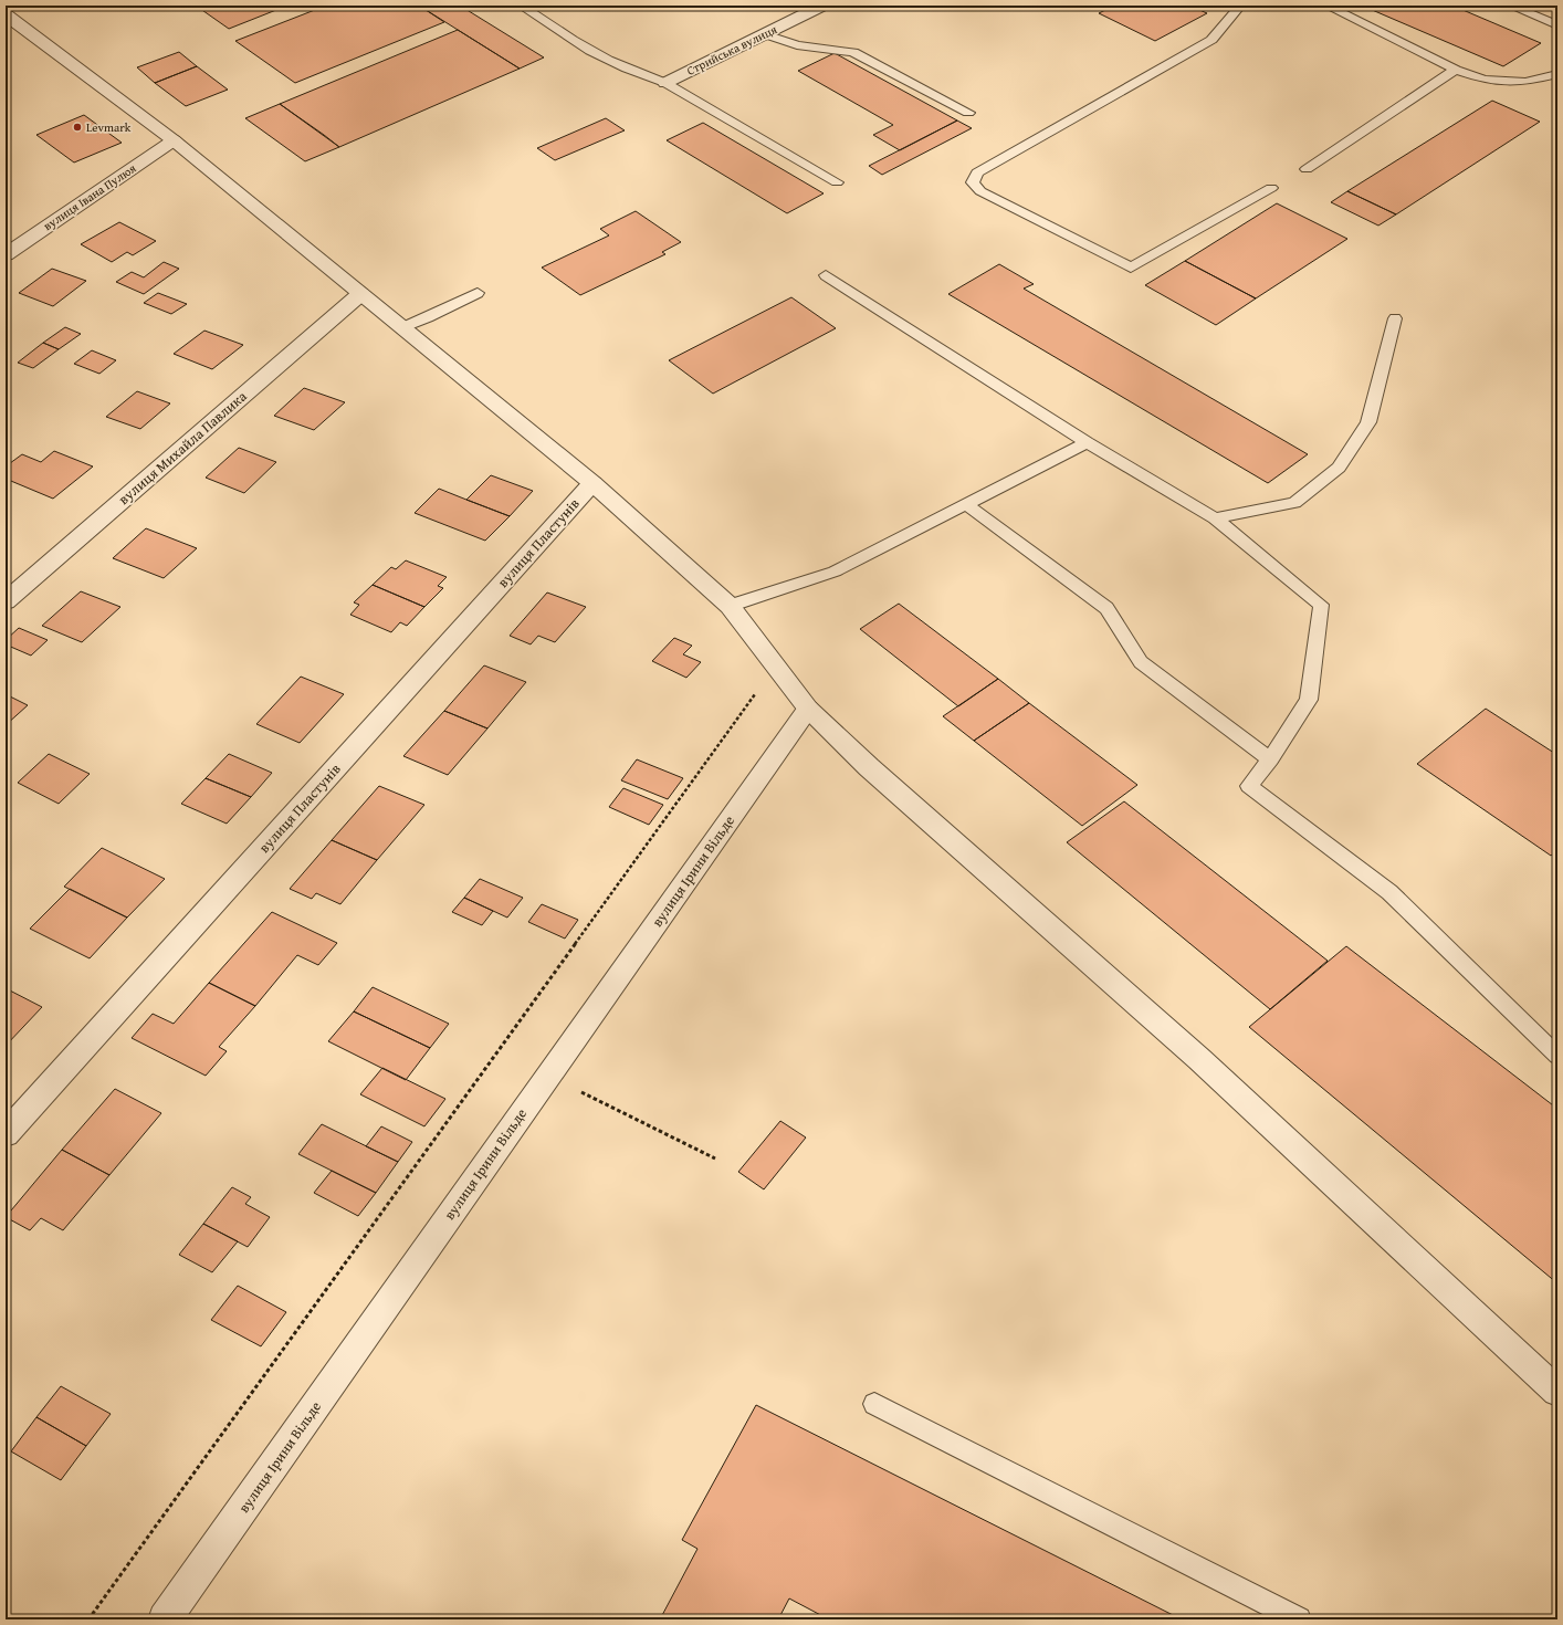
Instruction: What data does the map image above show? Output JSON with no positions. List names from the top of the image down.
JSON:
{
  "streets": {
    "street": [
      "Стрийська вулиця",
      "вулиця Івана Пулюя",
      "вулиця Михайла Павлика",
      "вулиця Пластунів",
      "вулиця Ірини Вільде"
    ]
  },
  "places": ["Levmark"]
}
